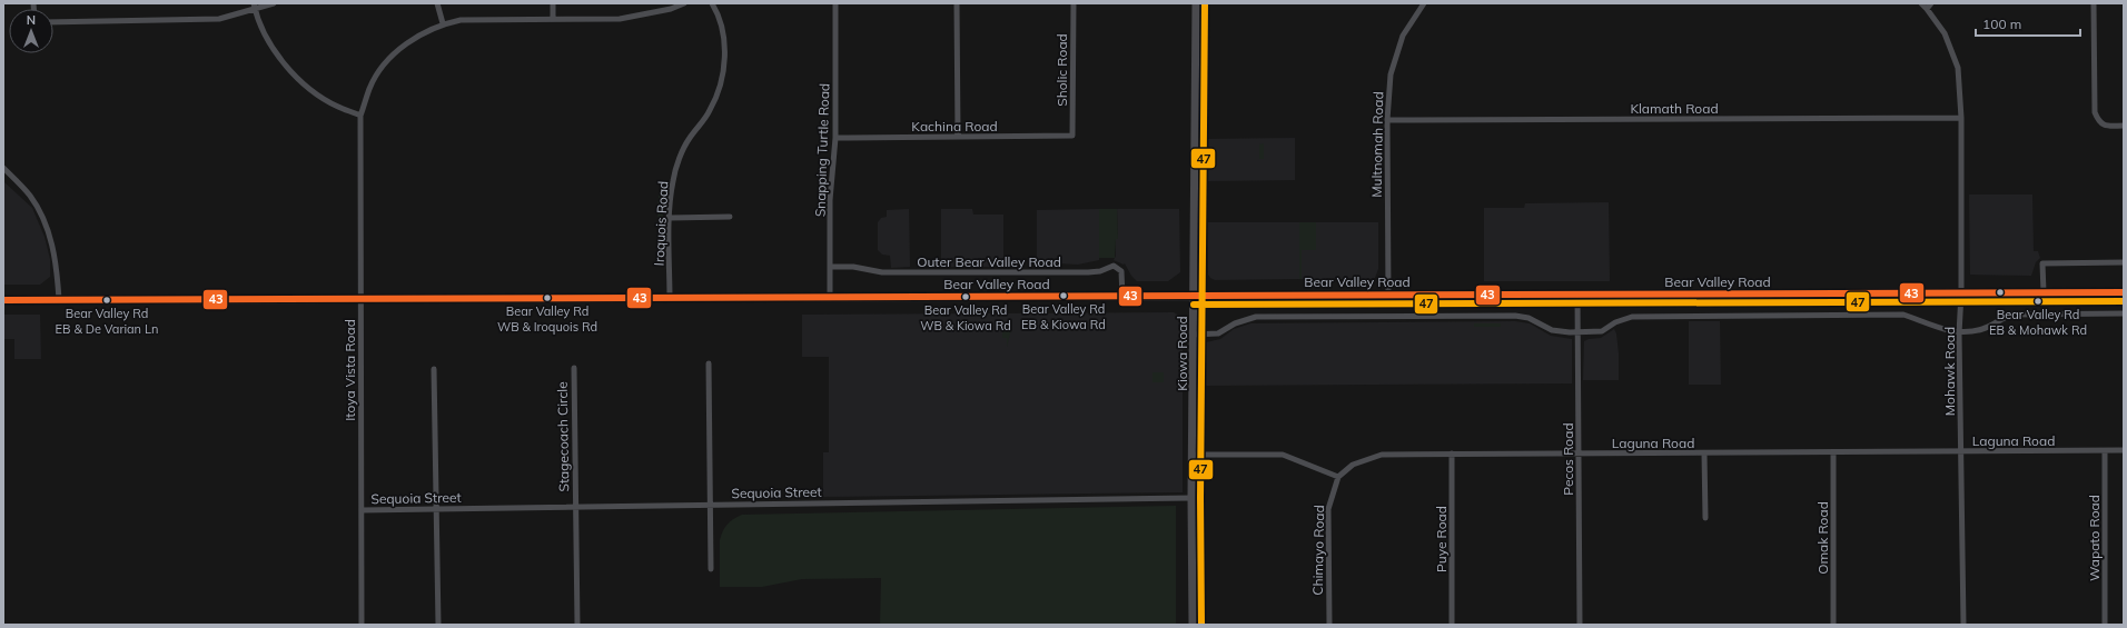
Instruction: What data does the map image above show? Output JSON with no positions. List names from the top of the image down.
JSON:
{
  "streets": {
    "main road": ["Bear Valley Road"],
    "street": [
      "Sholic Road",
      "Klamath Road",
      "Kachina Road",
      "Multnomah Road",
      "Snapping Turtle Road",
      "Iroquois Road",
      "Outer Bear Valley Road",
      "Kiowa Road",
      "Itoya Vista Road",
      "Mohawk Road",
      "Stagecoach Circle",
      "Laguna Road",
      "Pecos Road",
      "Sequoia Street",
      "Omak Road",
      "Wapato Road",
      "Puye Road",
      "Chimayo Road"
    ]
  },
  "crossings": [
    ["Sholic Road", "Kachina Road"],
    ["Klamath Road", "Multnomah Road"],
    ["Klamath Road", "Mohawk Road"],
    ["Kachina Road", "Snapping Turtle Road"],
    ["Multnomah Road", "Bear Valley Road"],
    ["Snapping Turtle Road", "Outer Bear Valley Road"],
    ["Snapping Turtle Road", "Bear Valley Road"],
    ["Iroquois Road", "Bear Valley Road"],
    ["Outer Bear Valley Road", "Bear Valley Road"],
    ["Bear Valley Road", "Kiowa Road"],
    ["Bear Valley Road", "Itoya Vista Road"],
    ["Bear Valley Road", "Mohawk Road"],
    ["Bear Valley Road", "Pecos Road"],
    ["Kiowa Road", "Sequoia Street"],
    ["Itoya Vista Road", "Sequoia Street"],
    ["Mohawk Road", "Laguna Road"],
    ["Stagecoach Circle", "Sequoia Street"],
    ["Laguna Road", "Pecos Road"],
    ["Laguna Road", "Omak Road"],
    ["Laguna Road", "Wapato Road"],
    ["Laguna Road", "Puye Road"],
    ["Laguna Road", "Chimayo Road"]
  ],
  "places": [
    "Bear Valley Rd EB & Kiowa Rd",
    "Bear Valley Rd WB & Kiowa Rd",
    "Bear Valley Rd WB & Iroquois Rd",
    "Bear Valley Rd EB & De Varian Ln",
    "Bear Valley Rd EB & Mohawk Rd"
  ],
  "lines": ["transit line 47", "transit line 43"],
  "scale_bar": "100 m",
  "north": "top"
}
